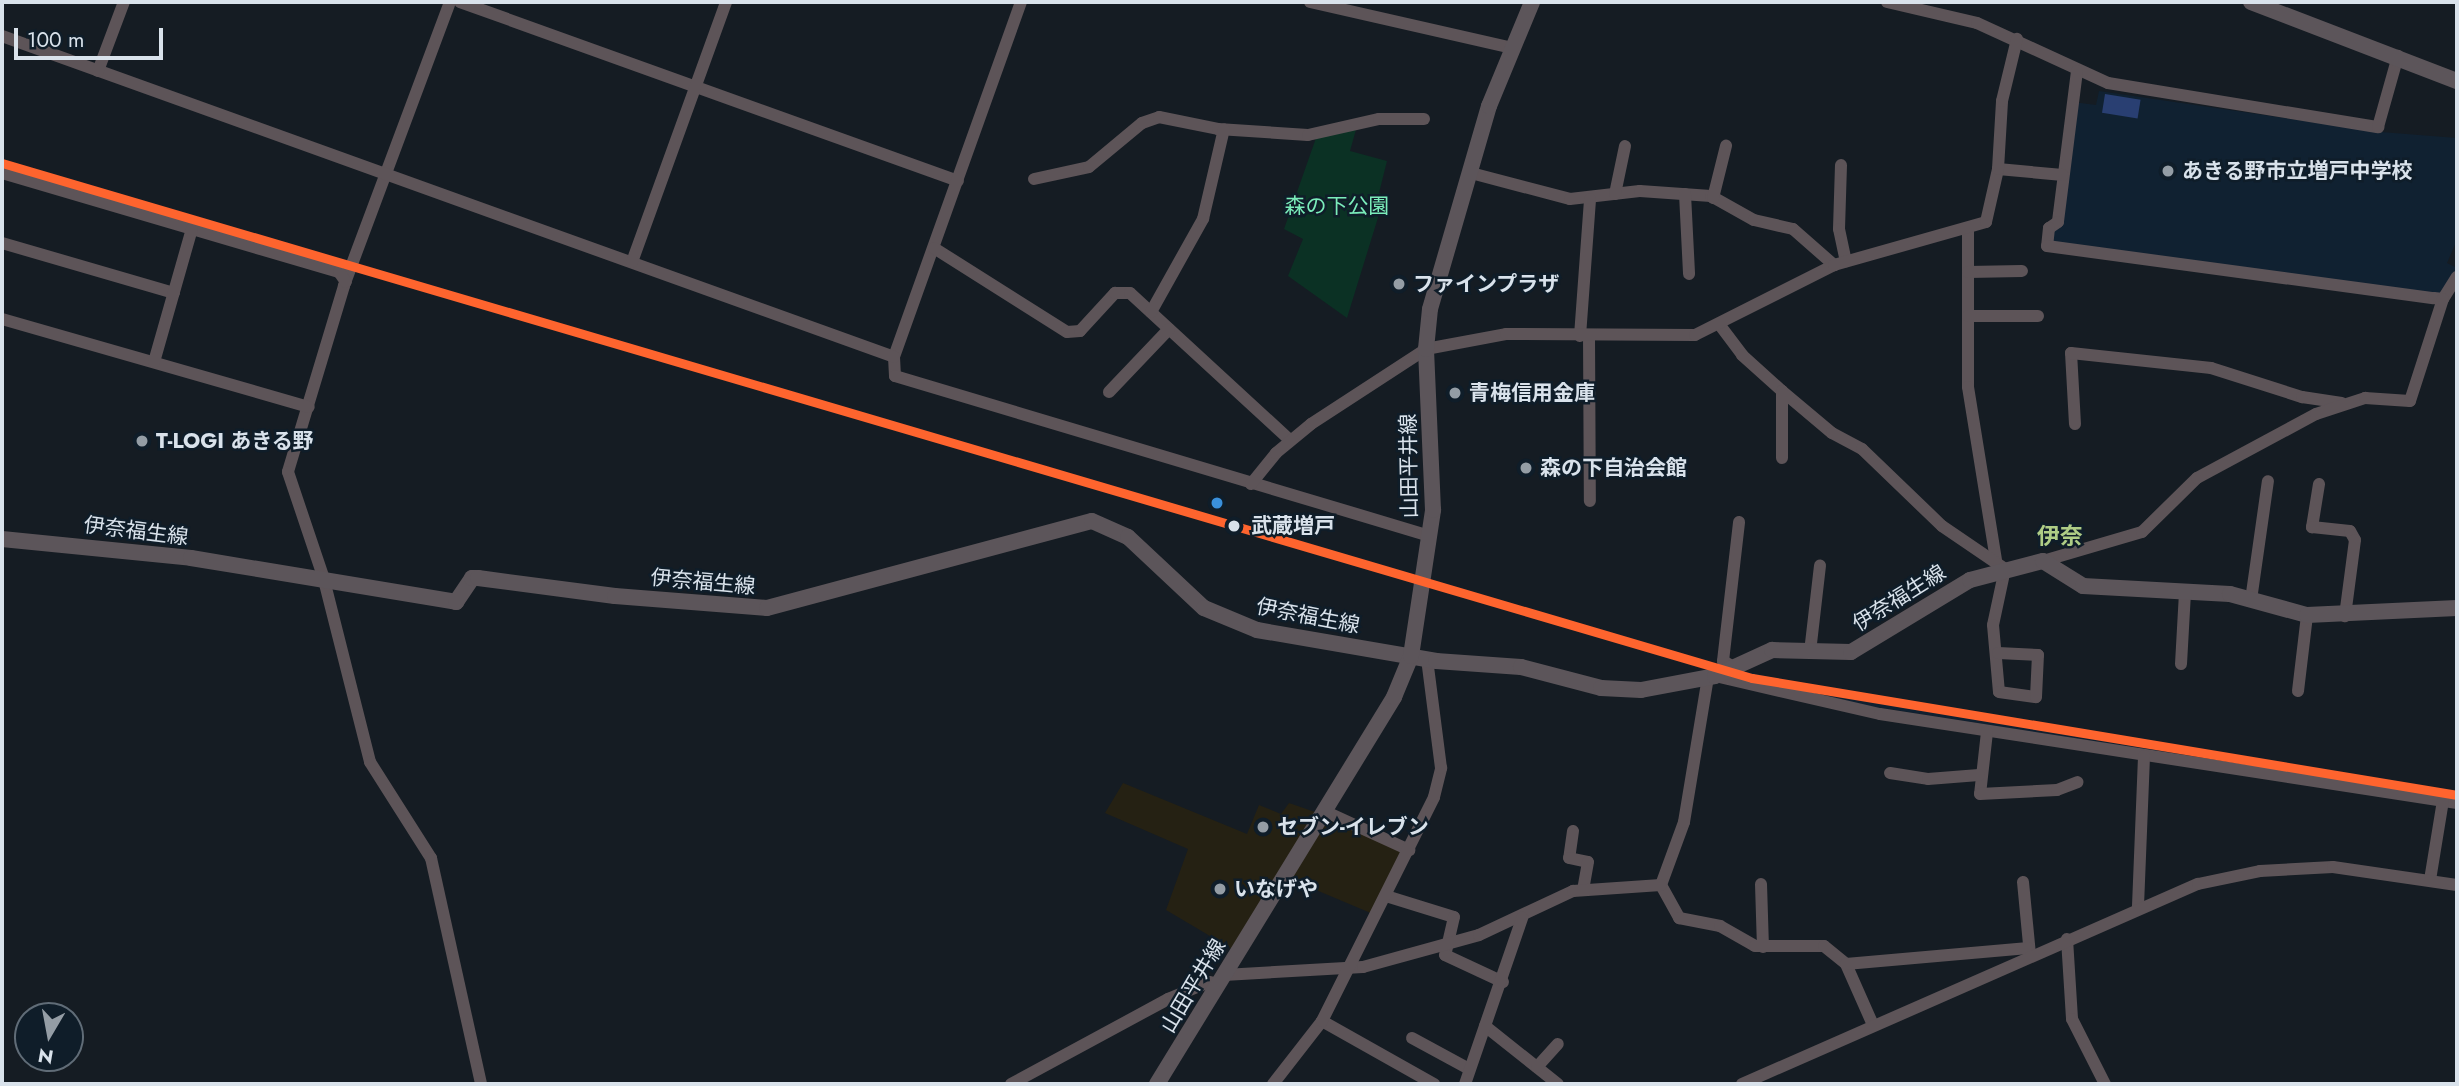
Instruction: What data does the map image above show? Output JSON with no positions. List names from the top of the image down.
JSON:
{
  "streets": {
    "main road": ["山田平井線", "伊奈福生線"]
  },
  "crossings": [
    ["山田平井線", "伊奈福生線"]
  ],
  "districts": ["伊奈"],
  "parks": ["森の下公園"],
  "places": [
    "あきる野市立増戸中学校",
    "ファインプラザ",
    "青梅信用金庫",
    "T-LOGI あきる野",
    "森の下自治会館",
    "武蔵増戸",
    "セブン-イレブン",
    "いなげや"
  ],
  "scale_bar": "100 m",
  "north": "bottom"
}
